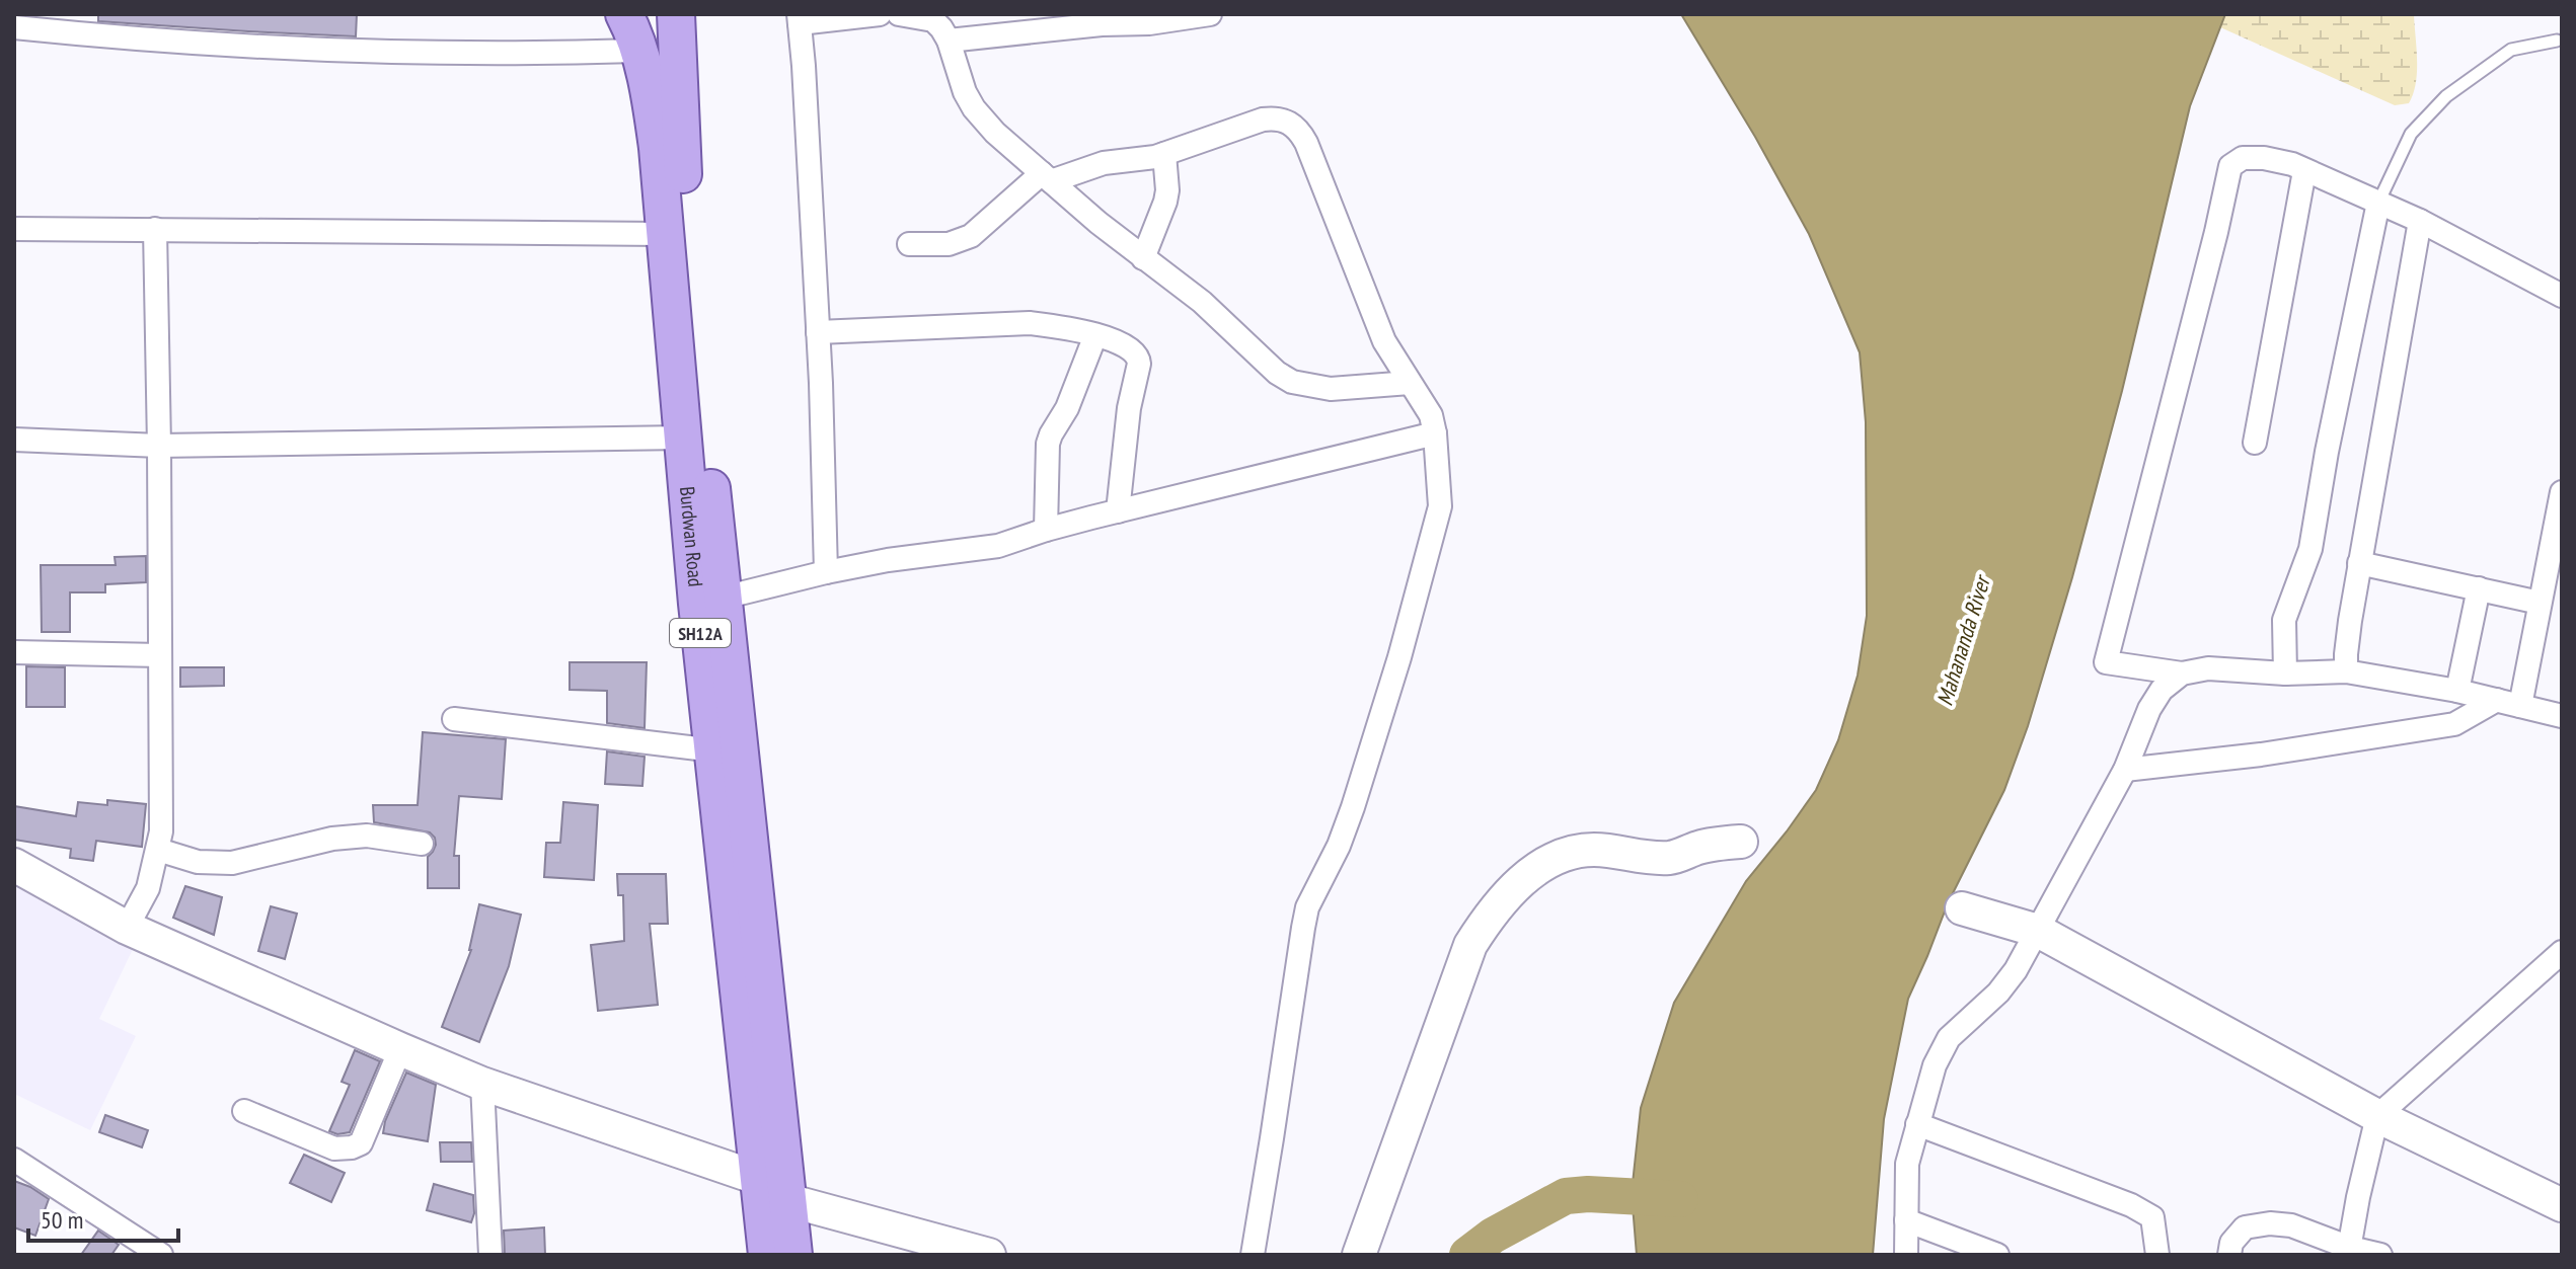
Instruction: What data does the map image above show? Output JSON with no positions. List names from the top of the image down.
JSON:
{
  "streets": {
    "main road": ["Burdwan Road", "SH12A"]
  },
  "water": ["Mahananda River"],
  "scale_bar": "50 m"
}
